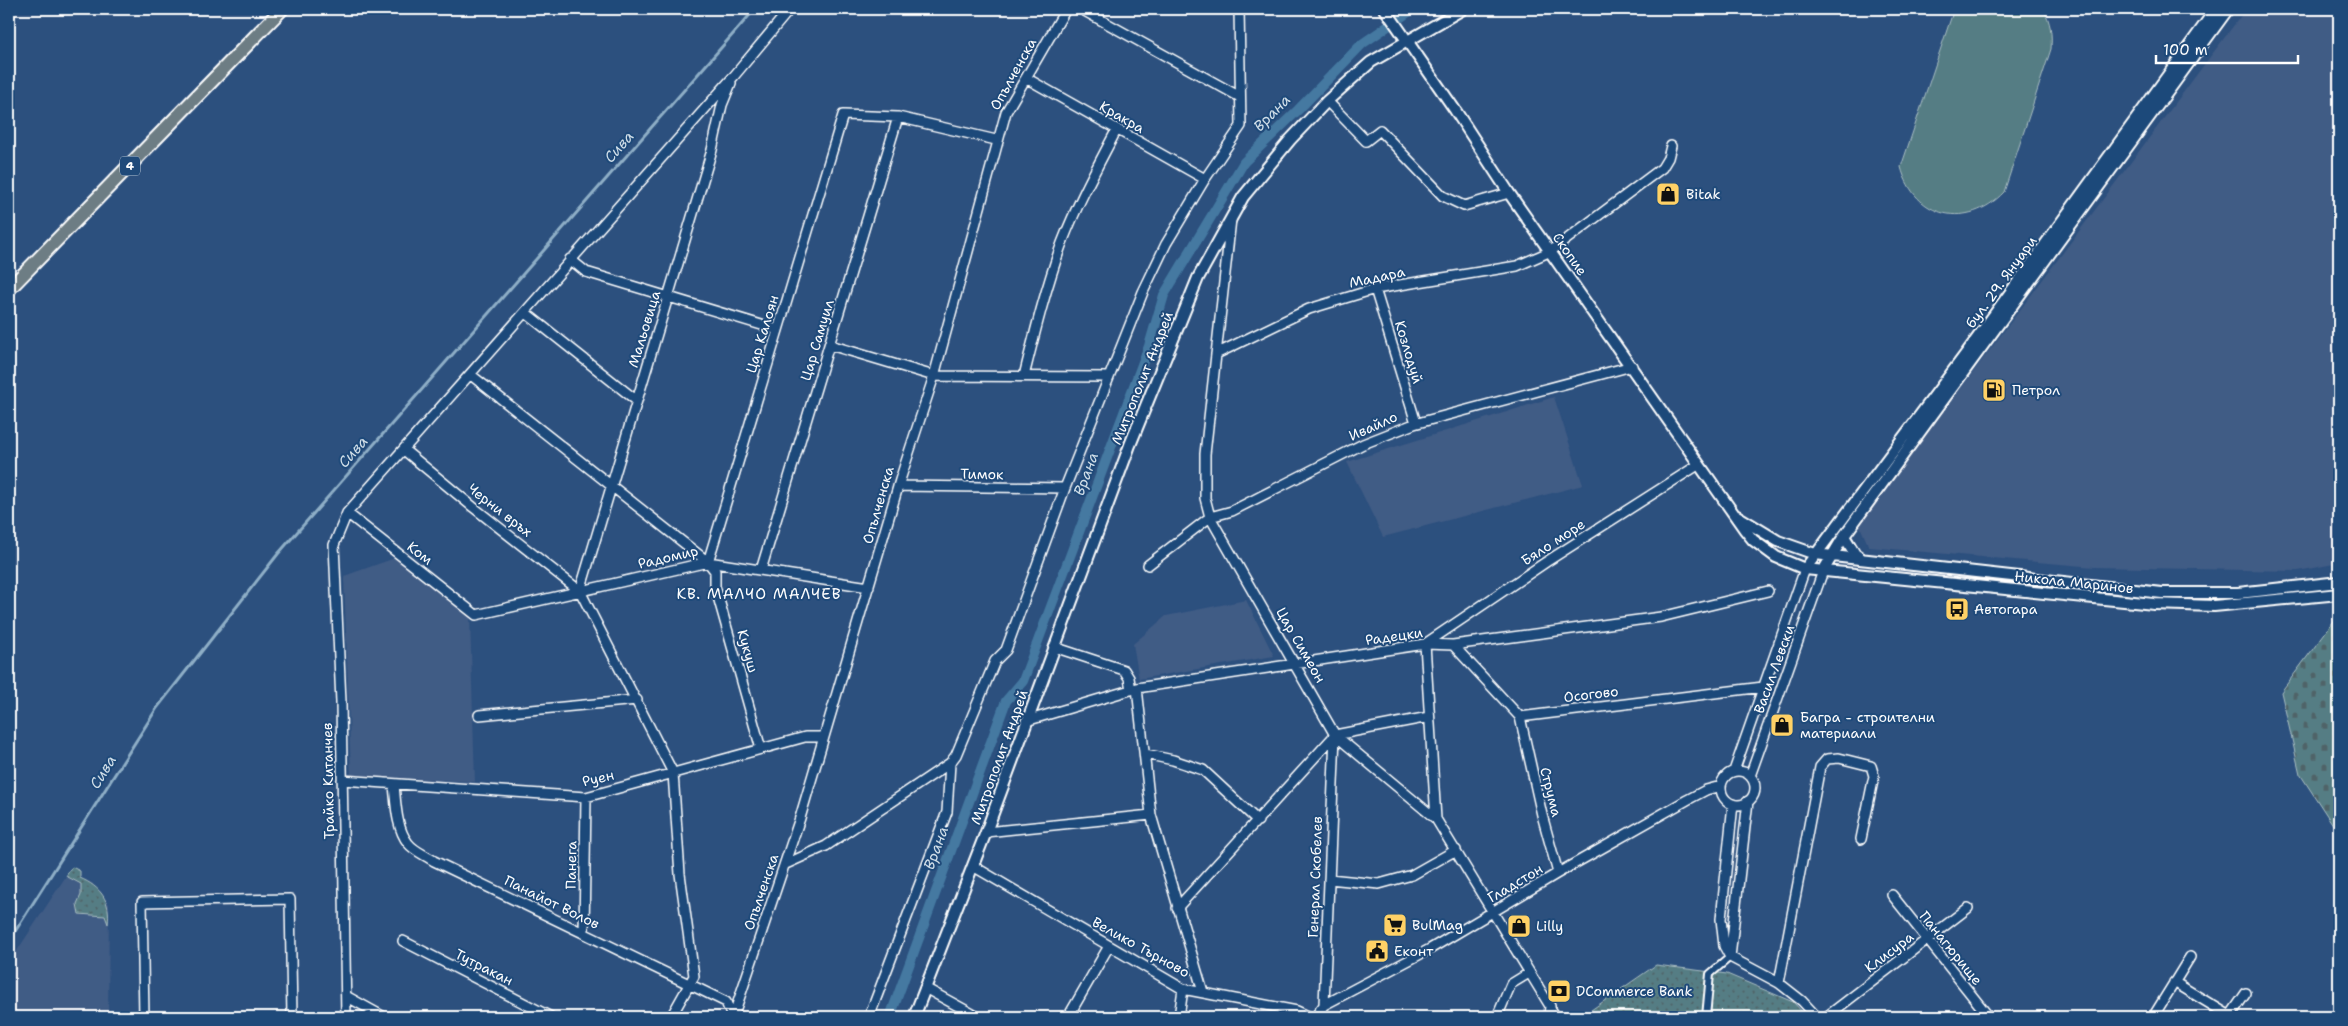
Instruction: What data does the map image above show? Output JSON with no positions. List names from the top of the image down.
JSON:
{
  "streets": {
    "main road": ["4"],
    "street": [
      "Опълченска",
      "Кракра",
      "Скопие",
      "Мадара",
      "бул. 29. Януари",
      "Мальовица",
      "Цар Калоян",
      "Цар Самуил",
      "Козлодуй",
      "Митрополит Андрей",
      "Ивайло",
      "Тимок",
      "Черни връх",
      "Бяло море",
      "Ком",
      "Радомир",
      "Никола Маринов",
      "Радецки",
      "Цар Симеон",
      "Кукуш",
      "Васил Левски",
      "Осогово",
      "Руен",
      "Трайко Китанчев",
      "Струма",
      "Панега",
      "Генерал Скобелев",
      "Гладстон",
      "Панайот Волов",
      "Велико Търново",
      "Панагюрище",
      "Клисура",
      "Тутракан"
    ]
  },
  "crossings": [
    ["Опълченска", "Кракра"],
    ["Опълченска", "Тимок"],
    ["Опълченска", "Радомир"],
    ["Опълченска", "Руен"],
    ["Опълченска", "Панайот Волов"],
    ["Скопие", "Мадара"],
    ["Скопие", "бул. 29. Януари"],
    ["Скопие", "Митрополит Андрей"],
    ["Скопие", "Ивайло"],
    ["Скопие", "Бяло море"],
    ["Скопие", "Никола Маринов"],
    ["Скопие", "Васил Левски"],
    ["Мадара", "Козлодуй"],
    ["Мадара", "Цар Симеон"],
    ["бул. 29. Януари", "Никола Маринов"],
    ["бул. 29. Януари", "Васил Левски"],
    ["Мальовица", "Черни връх"],
    ["Мальовица", "Радомир"],
    ["Цар Калоян", "Цар Самуил"],
    ["Цар Калоян", "Радомир"],
    ["Цар Калоян", "Кукуш"],
    ["Цар Самуил", "Радомир"],
    ["Козлодуй", "Ивайло"],
    ["Митрополит Андрей", "Радецки"],
    ["Митрополит Андрей", "Цар Симеон"],
    ["Митрополит Андрей", "Велико Търново"],
    ["Ивайло", "Цар Симеон"],
    ["Черни връх", "Радомир"],
    ["Бяло море", "Радецки"],
    ["Ком", "Радомир"],
    ["Ком", "Трайко Китанчев"],
    ["Радомир", "Кукуш"],
    ["Никола Маринов", "Васил Левски"],
    ["Радецки", "Цар Симеон"],
    ["Цар Симеон", "Генерал Скобелев"],
    ["Цар Симеон", "Гладстон"],
    ["Кукуш", "Руен"],
    ["Васил Левски", "Осогово"],
    ["Васил Левски", "Гладстон"],
    ["Осогово", "Струма"],
    ["Руен", "Трайко Китанчев"],
    ["Руен", "Панега"],
    ["Руен", "Панайот Волов"],
    ["Струма", "Гладстон"],
    ["Панега", "Панайот Волов"],
    ["Генерал Скобелев", "Гладстон"],
    ["Панагюрище", "Клисура"]
  ],
  "districts": ["КВ. МАЛЧО МАЛЧЕВ"],
  "water": ["Врана", "Сива"],
  "places": {
    "shop": ["Bitak", "Багра - строителни материали", "Lilly"],
    "fuel station": ["Петрол"],
    "bus stop": ["Автогара"],
    "supermarket": ["BulMag"],
    "public building": ["Еконт"],
    "bank": ["DCommerce Bank"]
  },
  "scale_bar": "100 m"
}
